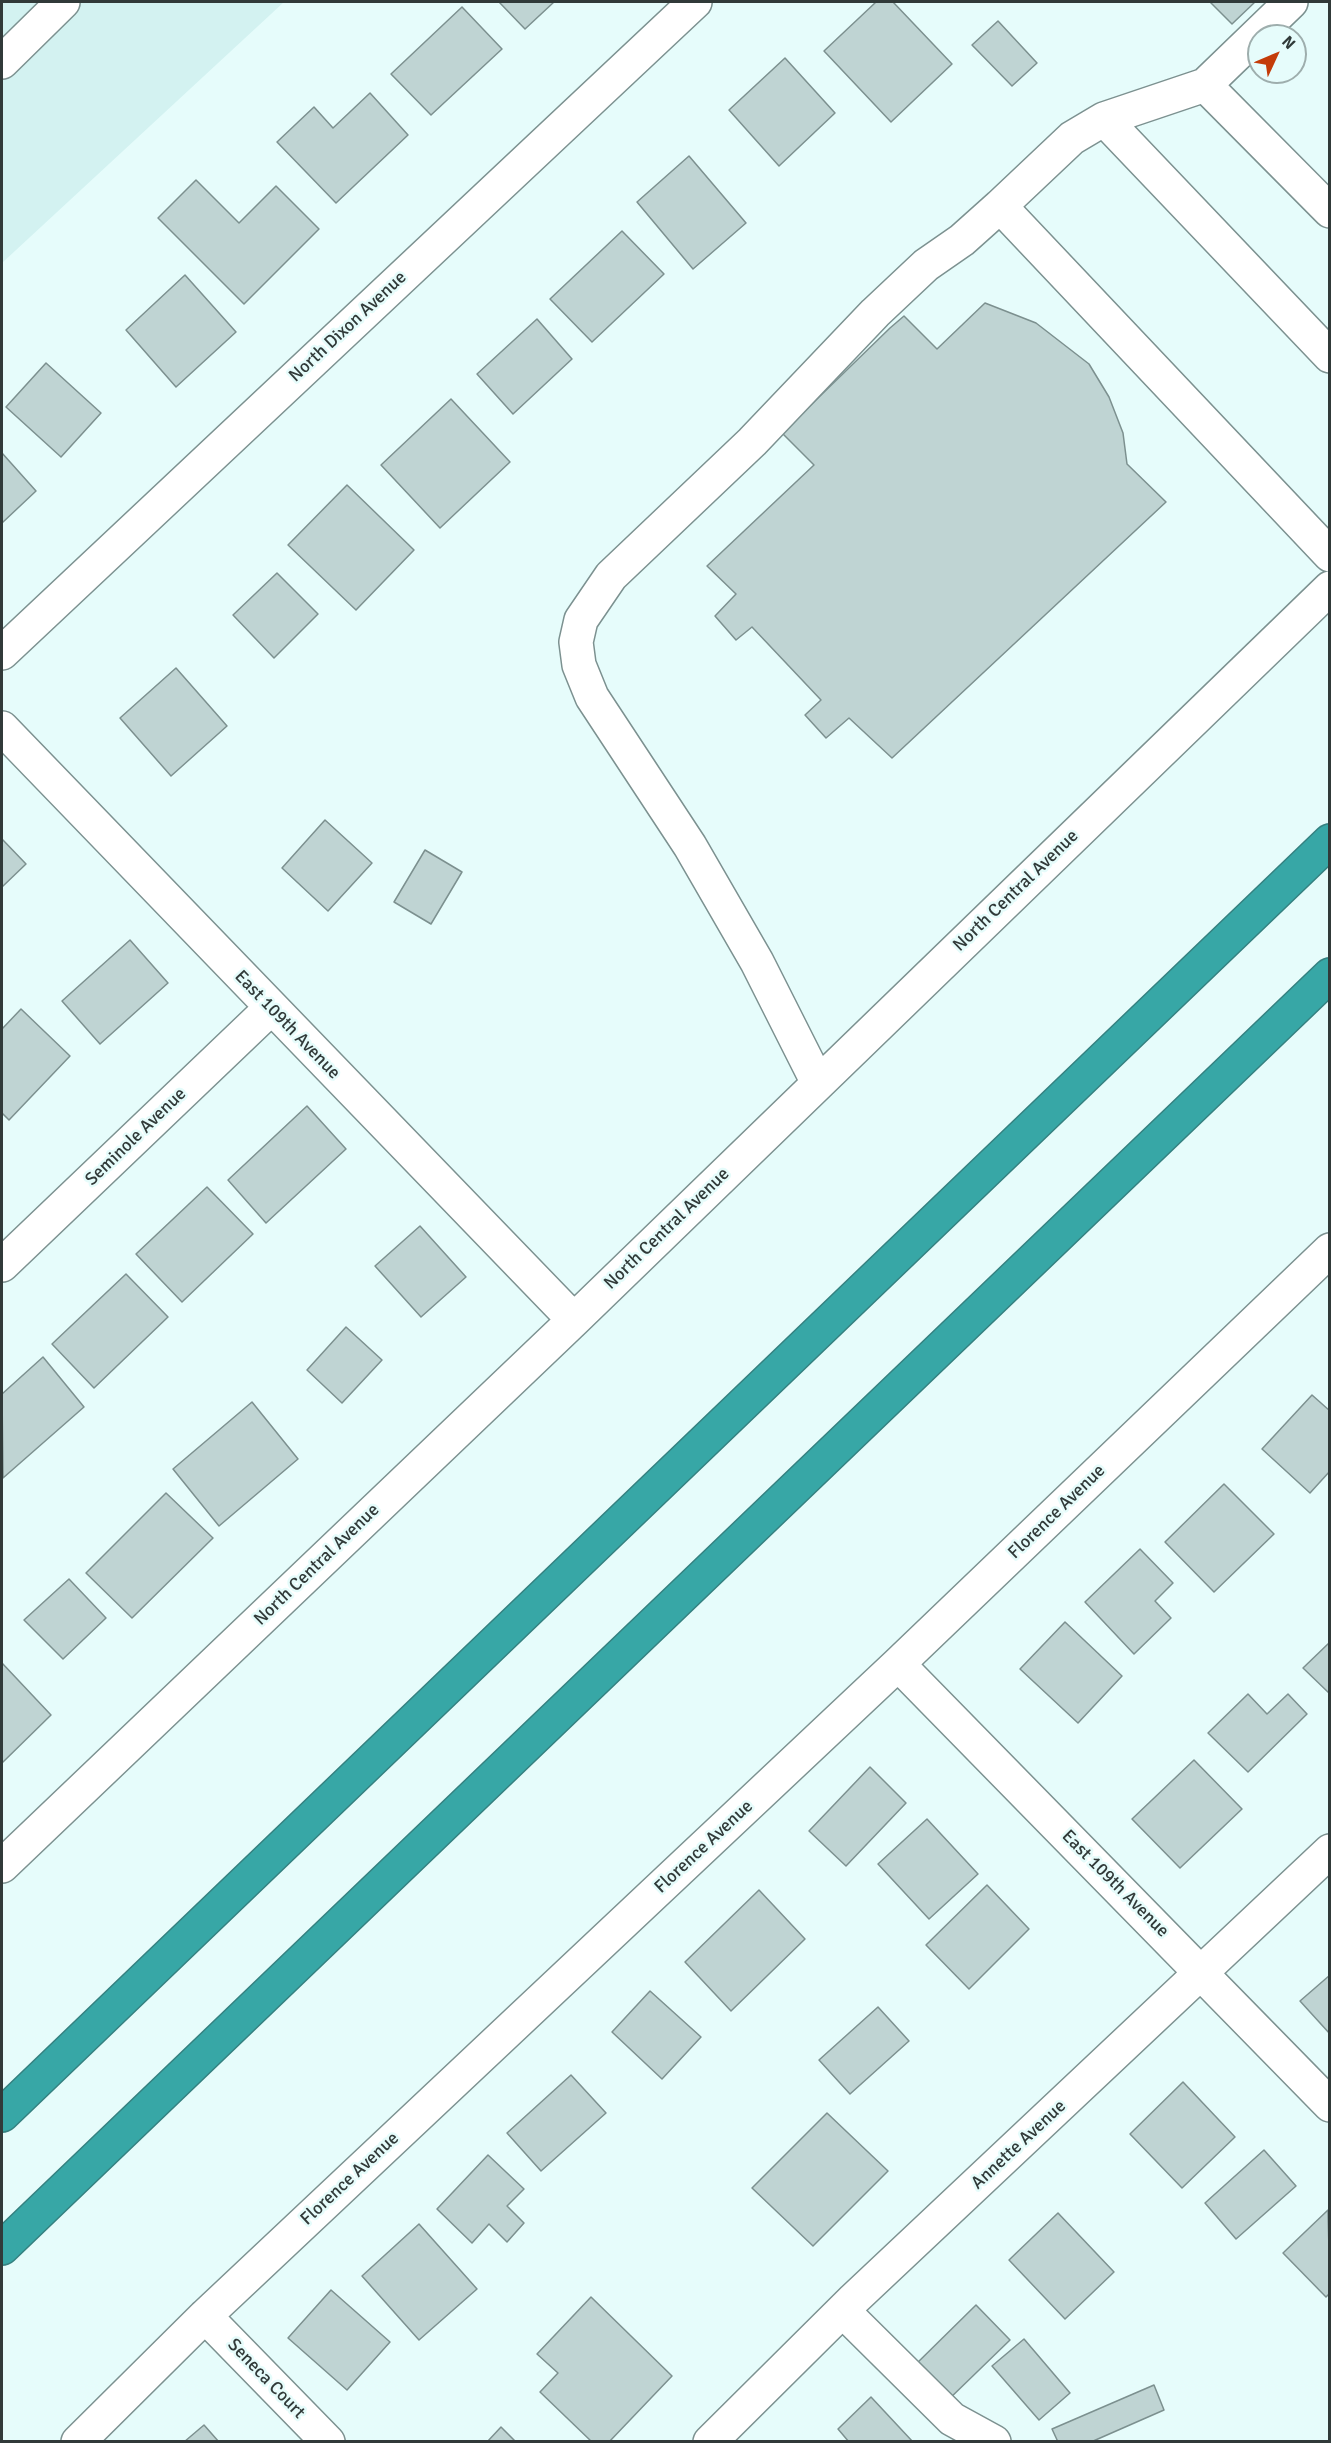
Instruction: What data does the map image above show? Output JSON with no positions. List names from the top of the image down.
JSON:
{
  "streets": {
    "street": [
      "North Dixon Avenue",
      "North Central Avenue",
      "East 109th Avenue",
      "Seminole Avenue",
      "Florence Avenue",
      "Annette Avenue",
      "Seneca Court"
    ]
  },
  "crossings": [
    ["North Central Avenue", "East 109th Avenue"],
    ["East 109th Avenue", "Seminole Avenue"],
    ["East 109th Avenue", "Florence Avenue"],
    ["East 109th Avenue", "Annette Avenue"],
    ["Florence Avenue", "Seneca Court"]
  ],
  "north": "top right"
}
